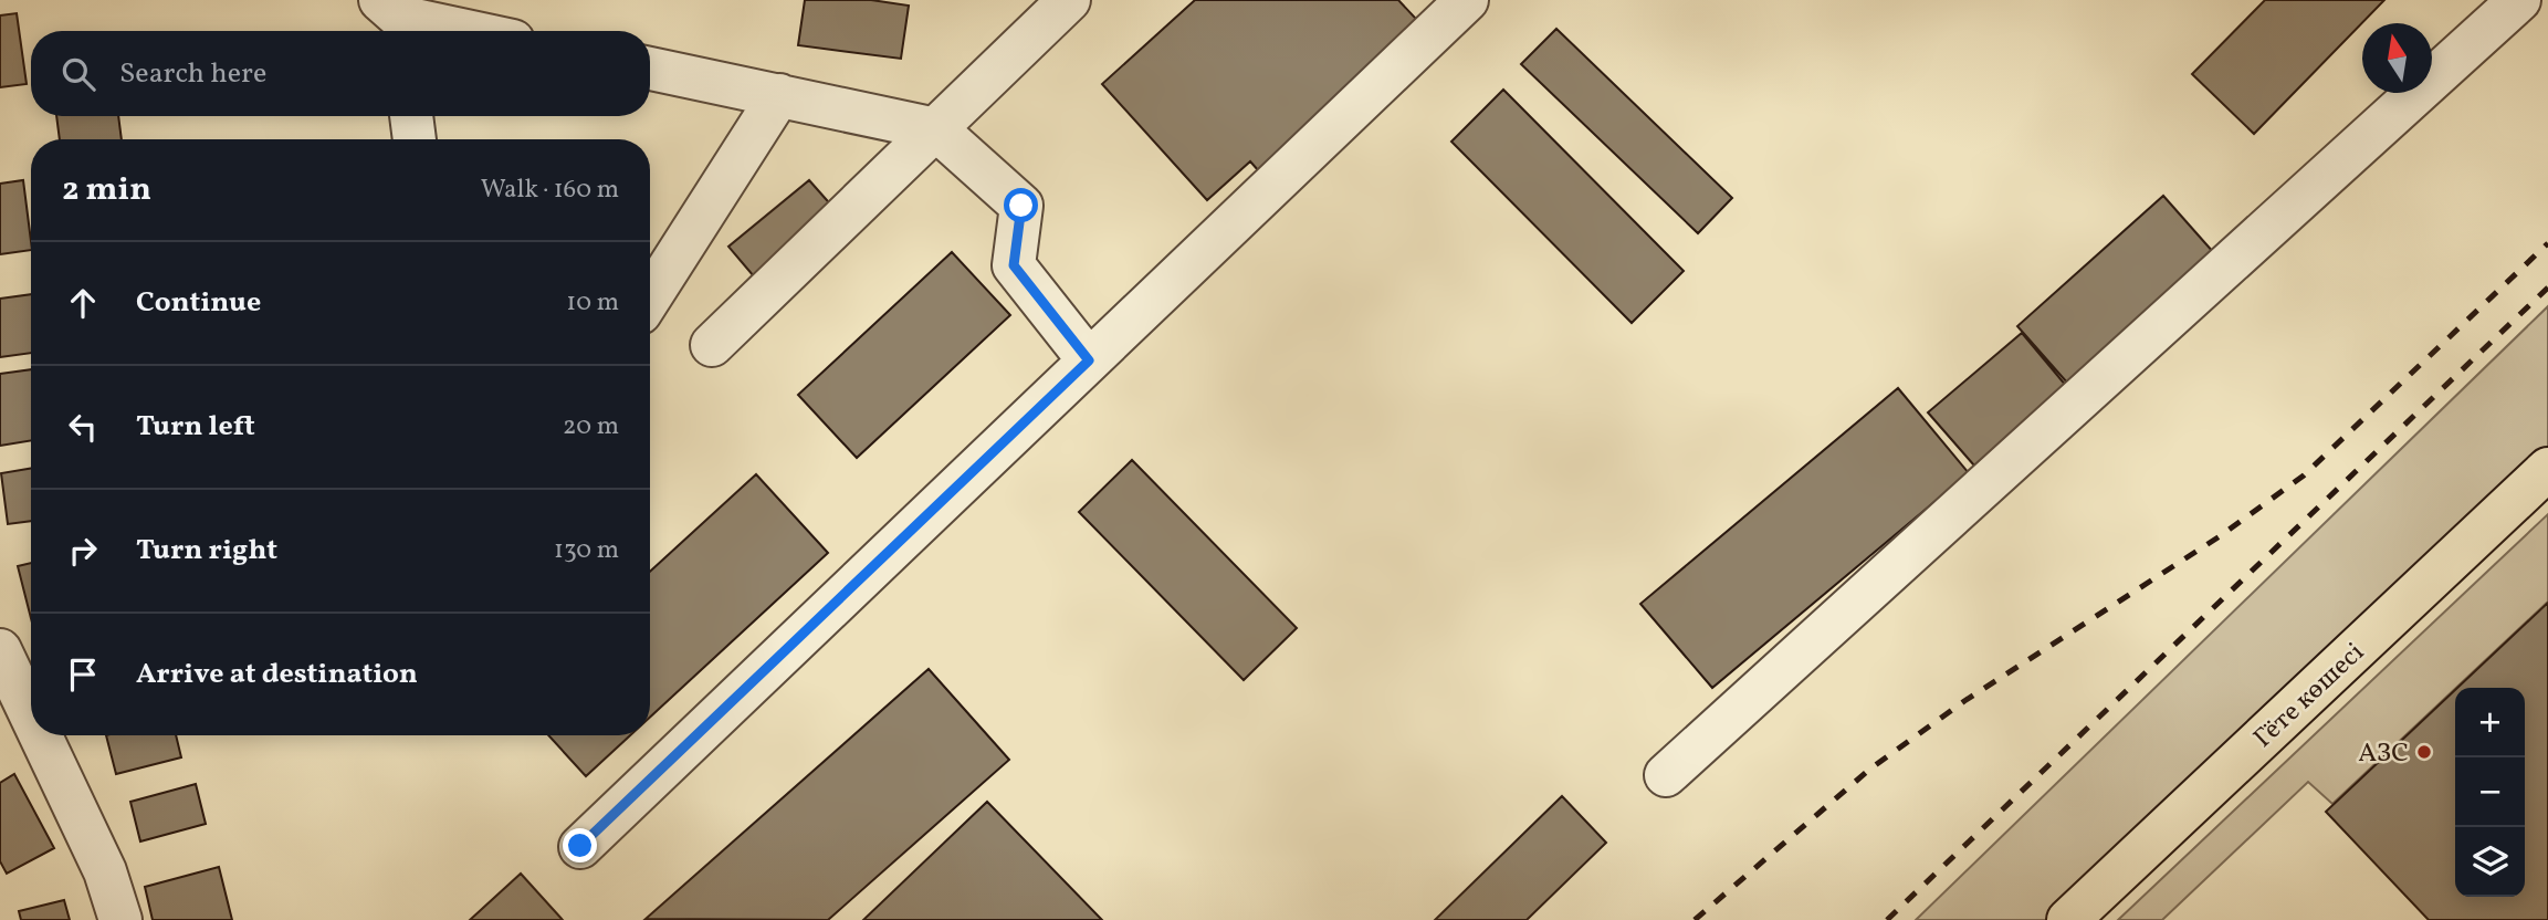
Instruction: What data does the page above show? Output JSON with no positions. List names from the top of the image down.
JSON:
{
  "streets": {
    "main road": ["Гёте көшесі"]
  },
  "places": ["АЗС"],
  "north": "top",
  "page": {
    "search": "Search here",
    "heading": ["2 min", "Walk · 160 m"],
    "list": [
      ["Continue", "10 m"],
      ["Turn left", "20 m"],
      ["Turn right", "130 m"],
      "Arrive at destination"
    ],
    "map_buttons": ["+", "−"]
  }
}
